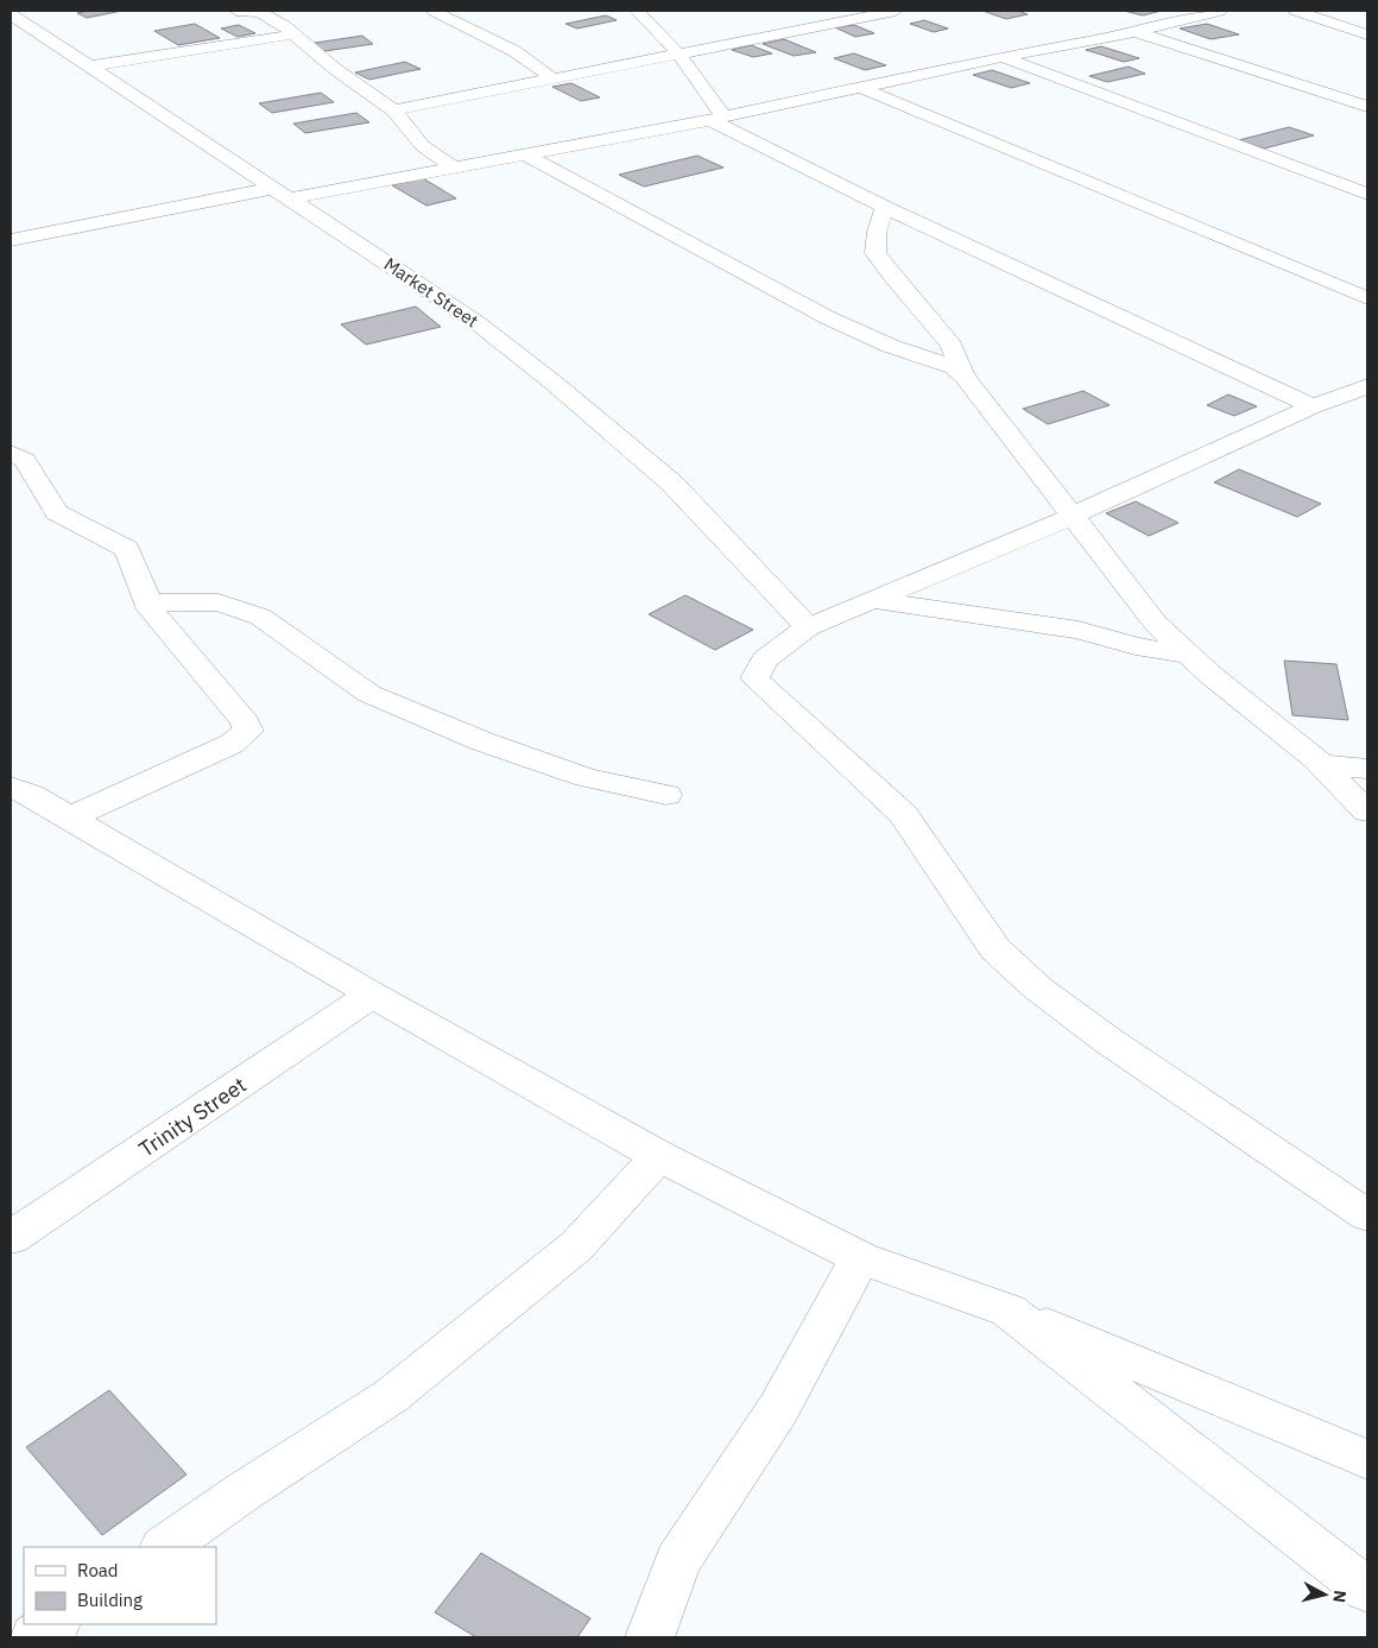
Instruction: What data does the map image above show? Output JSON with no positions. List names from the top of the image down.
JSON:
{
  "streets": {
    "street": ["Market Street", "Trinity Street"]
  },
  "legend": ["Road", "Building"],
  "north": "right"
}
